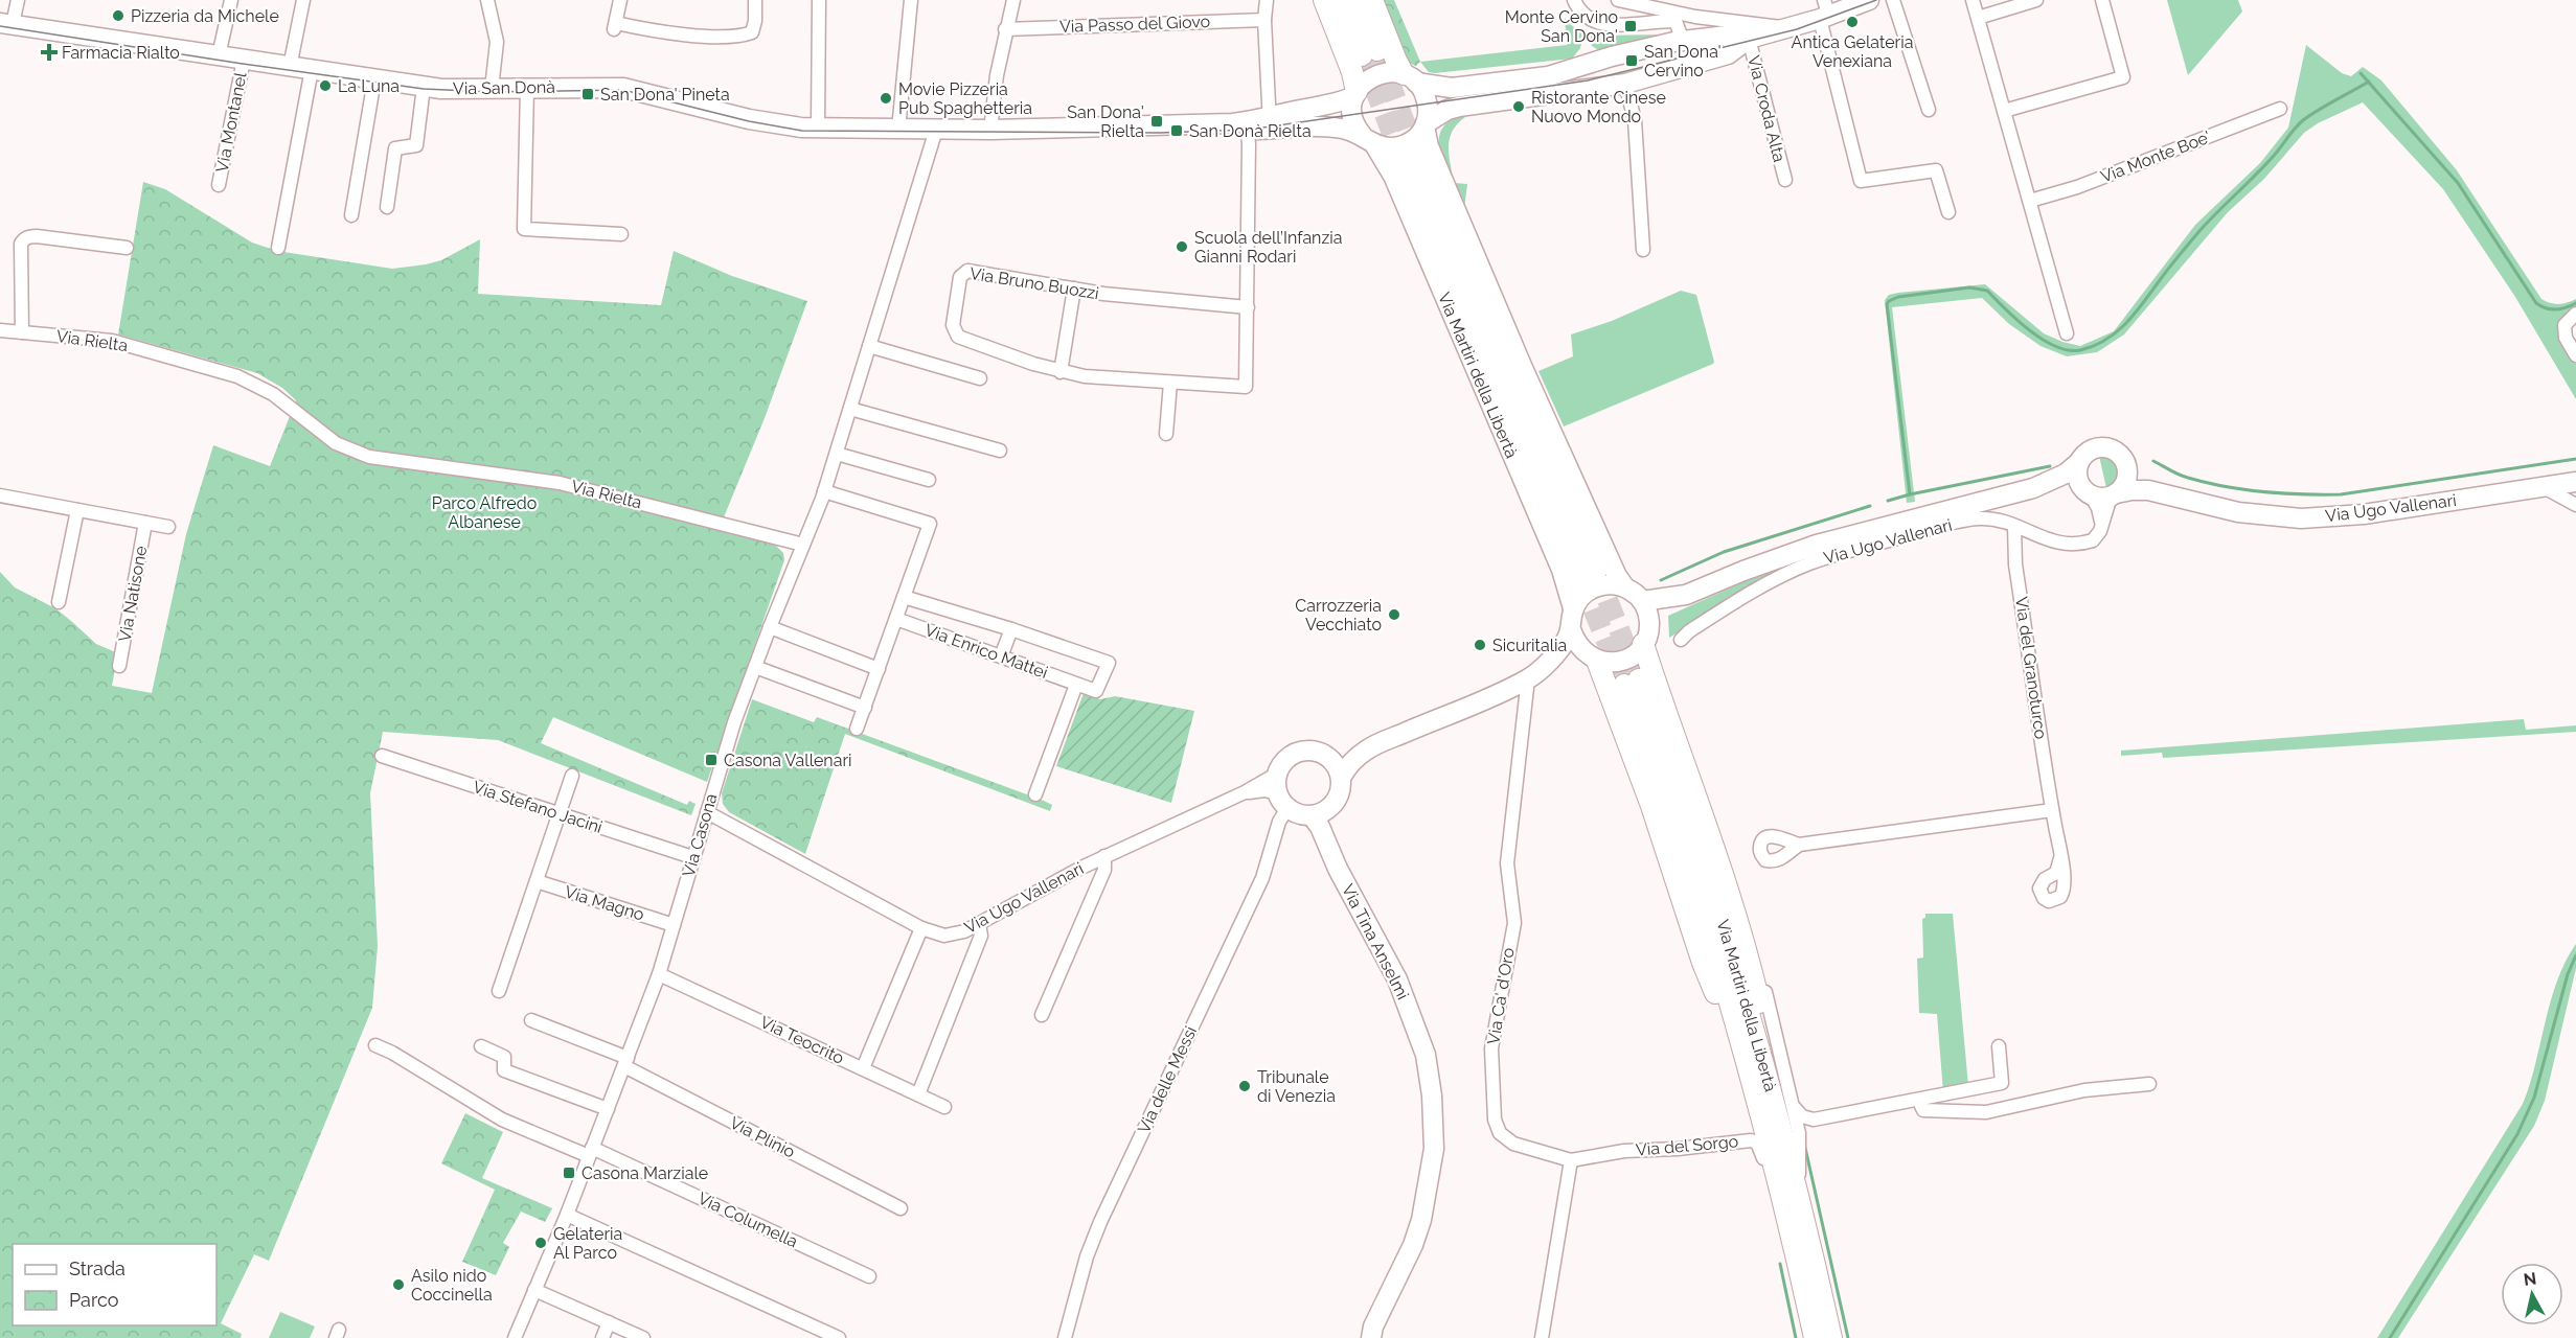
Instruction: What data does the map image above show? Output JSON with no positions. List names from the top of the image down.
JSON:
{
  "streets": {
    "main road": ["Via Martiri della Libertà"],
    "street": [
      "Via Passo del Giovo",
      "Via San Donà",
      "Via Croda Alta",
      "Via Montanel",
      "Via Monte Boe'",
      "Via Bruno Buozzi",
      "Via Rielta",
      "Via Ugo Vallenari",
      "Via Natisone",
      "Via Enrico Mattei",
      "Via del Granoturco",
      "Via Stefano Jacini",
      "Via Casona",
      "Via Magno",
      "Via Tina Anselmi",
      "Via Ca' d'Oro",
      "Via Teocrito",
      "Via delle Messi",
      "Via Plinio",
      "Via del Sorgo",
      "Via Columella"
    ]
  },
  "crossings": [
    ["Via San Donà", "Via Croda Alta"],
    ["Via San Donà", "Via Montanel"],
    ["Via San Donà", "Via Bruno Buozzi"],
    ["Via San Donà", "Via Martiri della Libertà"],
    ["Via Rielta", "Via Casona"],
    ["Via Martiri della Libertà", "Via Ugo Vallenari"],
    ["Via Martiri della Libertà", "Via del Sorgo"],
    ["Via Ugo Vallenari", "Via del Granoturco"],
    ["Via Ugo Vallenari", "Via Casona"],
    ["Via Ugo Vallenari", "Via Tina Anselmi"],
    ["Via Ugo Vallenari", "Via delle Messi"],
    ["Via Stefano Jacini", "Via Casona"],
    ["Via Casona", "Via Magno"],
    ["Via Casona", "Via Teocrito"],
    ["Via Casona", "Via Plinio"],
    ["Via Casona", "Via Columella"],
    ["Via Tina Anselmi", "Via delle Messi"],
    ["Via Ca' d'Oro", "Via del Sorgo"]
  ],
  "parks": ["Parco Alfredo Albanese"],
  "places": {
    "other": [
      "Pizzeria da Michele",
      "Antica Gelateria Venexiana",
      "La Luna",
      "Movie Pizzeria Pub Spaghetteria",
      "Ristorante Cinese Nuovo Mondo",
      "Scuola dell’Infanzia Gianni Rodari",
      "Carrozzeria Vecchiato",
      "Sicuritalia",
      "Tribunale di Venezia",
      "Gelateria Al Parco",
      "Asilo nido Coccinella"
    ],
    "transit": [
      "Monte Cervino San Dona'",
      "San Dona' Cervino",
      "San Dona' Pineta",
      "San Dona' Rielta",
      "San Donà Rielta",
      "Casona Vallenari",
      "Casona Marziale"
    ],
    "health": ["Farmacia Rialto"]
  },
  "legend": ["Strada", "Parco"],
  "north": "top"
}
